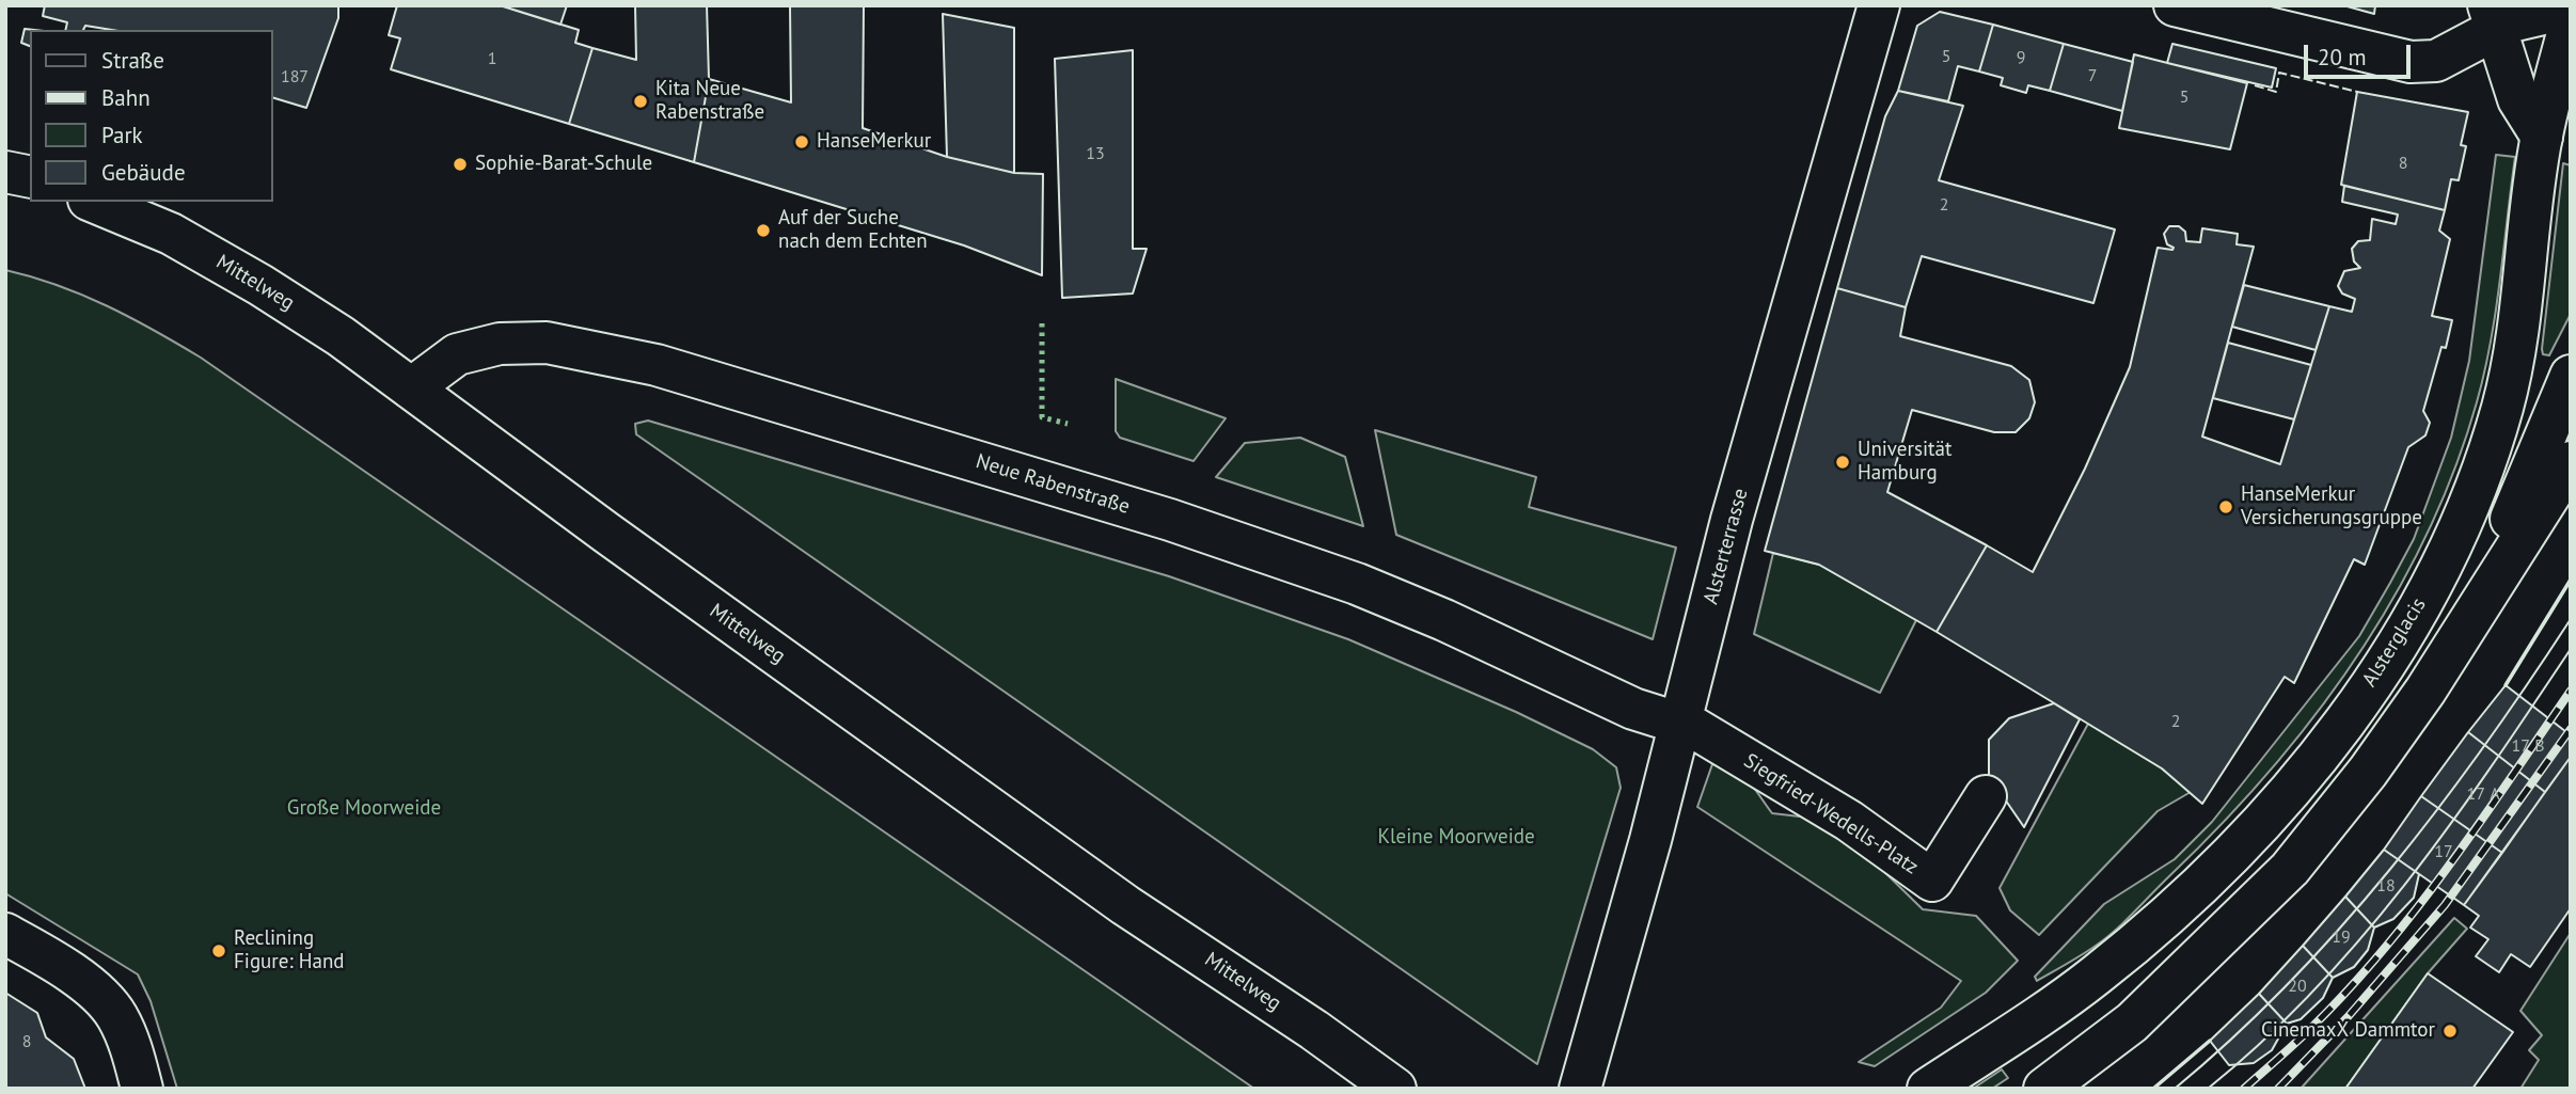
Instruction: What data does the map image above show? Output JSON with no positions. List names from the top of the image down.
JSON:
{
  "streets": {
    "street": [
      "Mittelweg",
      "Neue Rabenstraße",
      "Alsterterrasse",
      "Alsterglacis",
      "Siegfried-Wedells-Platz"
    ]
  },
  "crossings": [
    ["Mittelweg", "Neue Rabenstraße"],
    ["Neue Rabenstraße", "Alsterterrasse"],
    ["Neue Rabenstraße", "Siegfried-Wedells-Platz"],
    ["Alsterterrasse", "Siegfried-Wedells-Platz"]
  ],
  "parks": ["Große Moorweide", "Kleine Moorweide"],
  "places": [
    "Kita Neue Rabenstraße",
    "HanseMerkur",
    "Sophie-Barat-Schule",
    "Auf der Suche nach dem Echten",
    "Universität Hamburg",
    "HanseMerkur Versicherungsgruppe",
    "Reclining Figure: Hand",
    "CinemaxX Dammtor"
  ],
  "house_numbers": [
    "5",
    "9",
    "1",
    "7",
    "187",
    "5",
    "13",
    "8",
    "2",
    "2",
    "17 B",
    "17 A",
    "17",
    "18",
    "19",
    "20",
    "8"
  ],
  "legend": [
    "Straße",
    "Bahn",
    "Park",
    "Gebäude"
  ],
  "scale_bar": "20 m"
}
